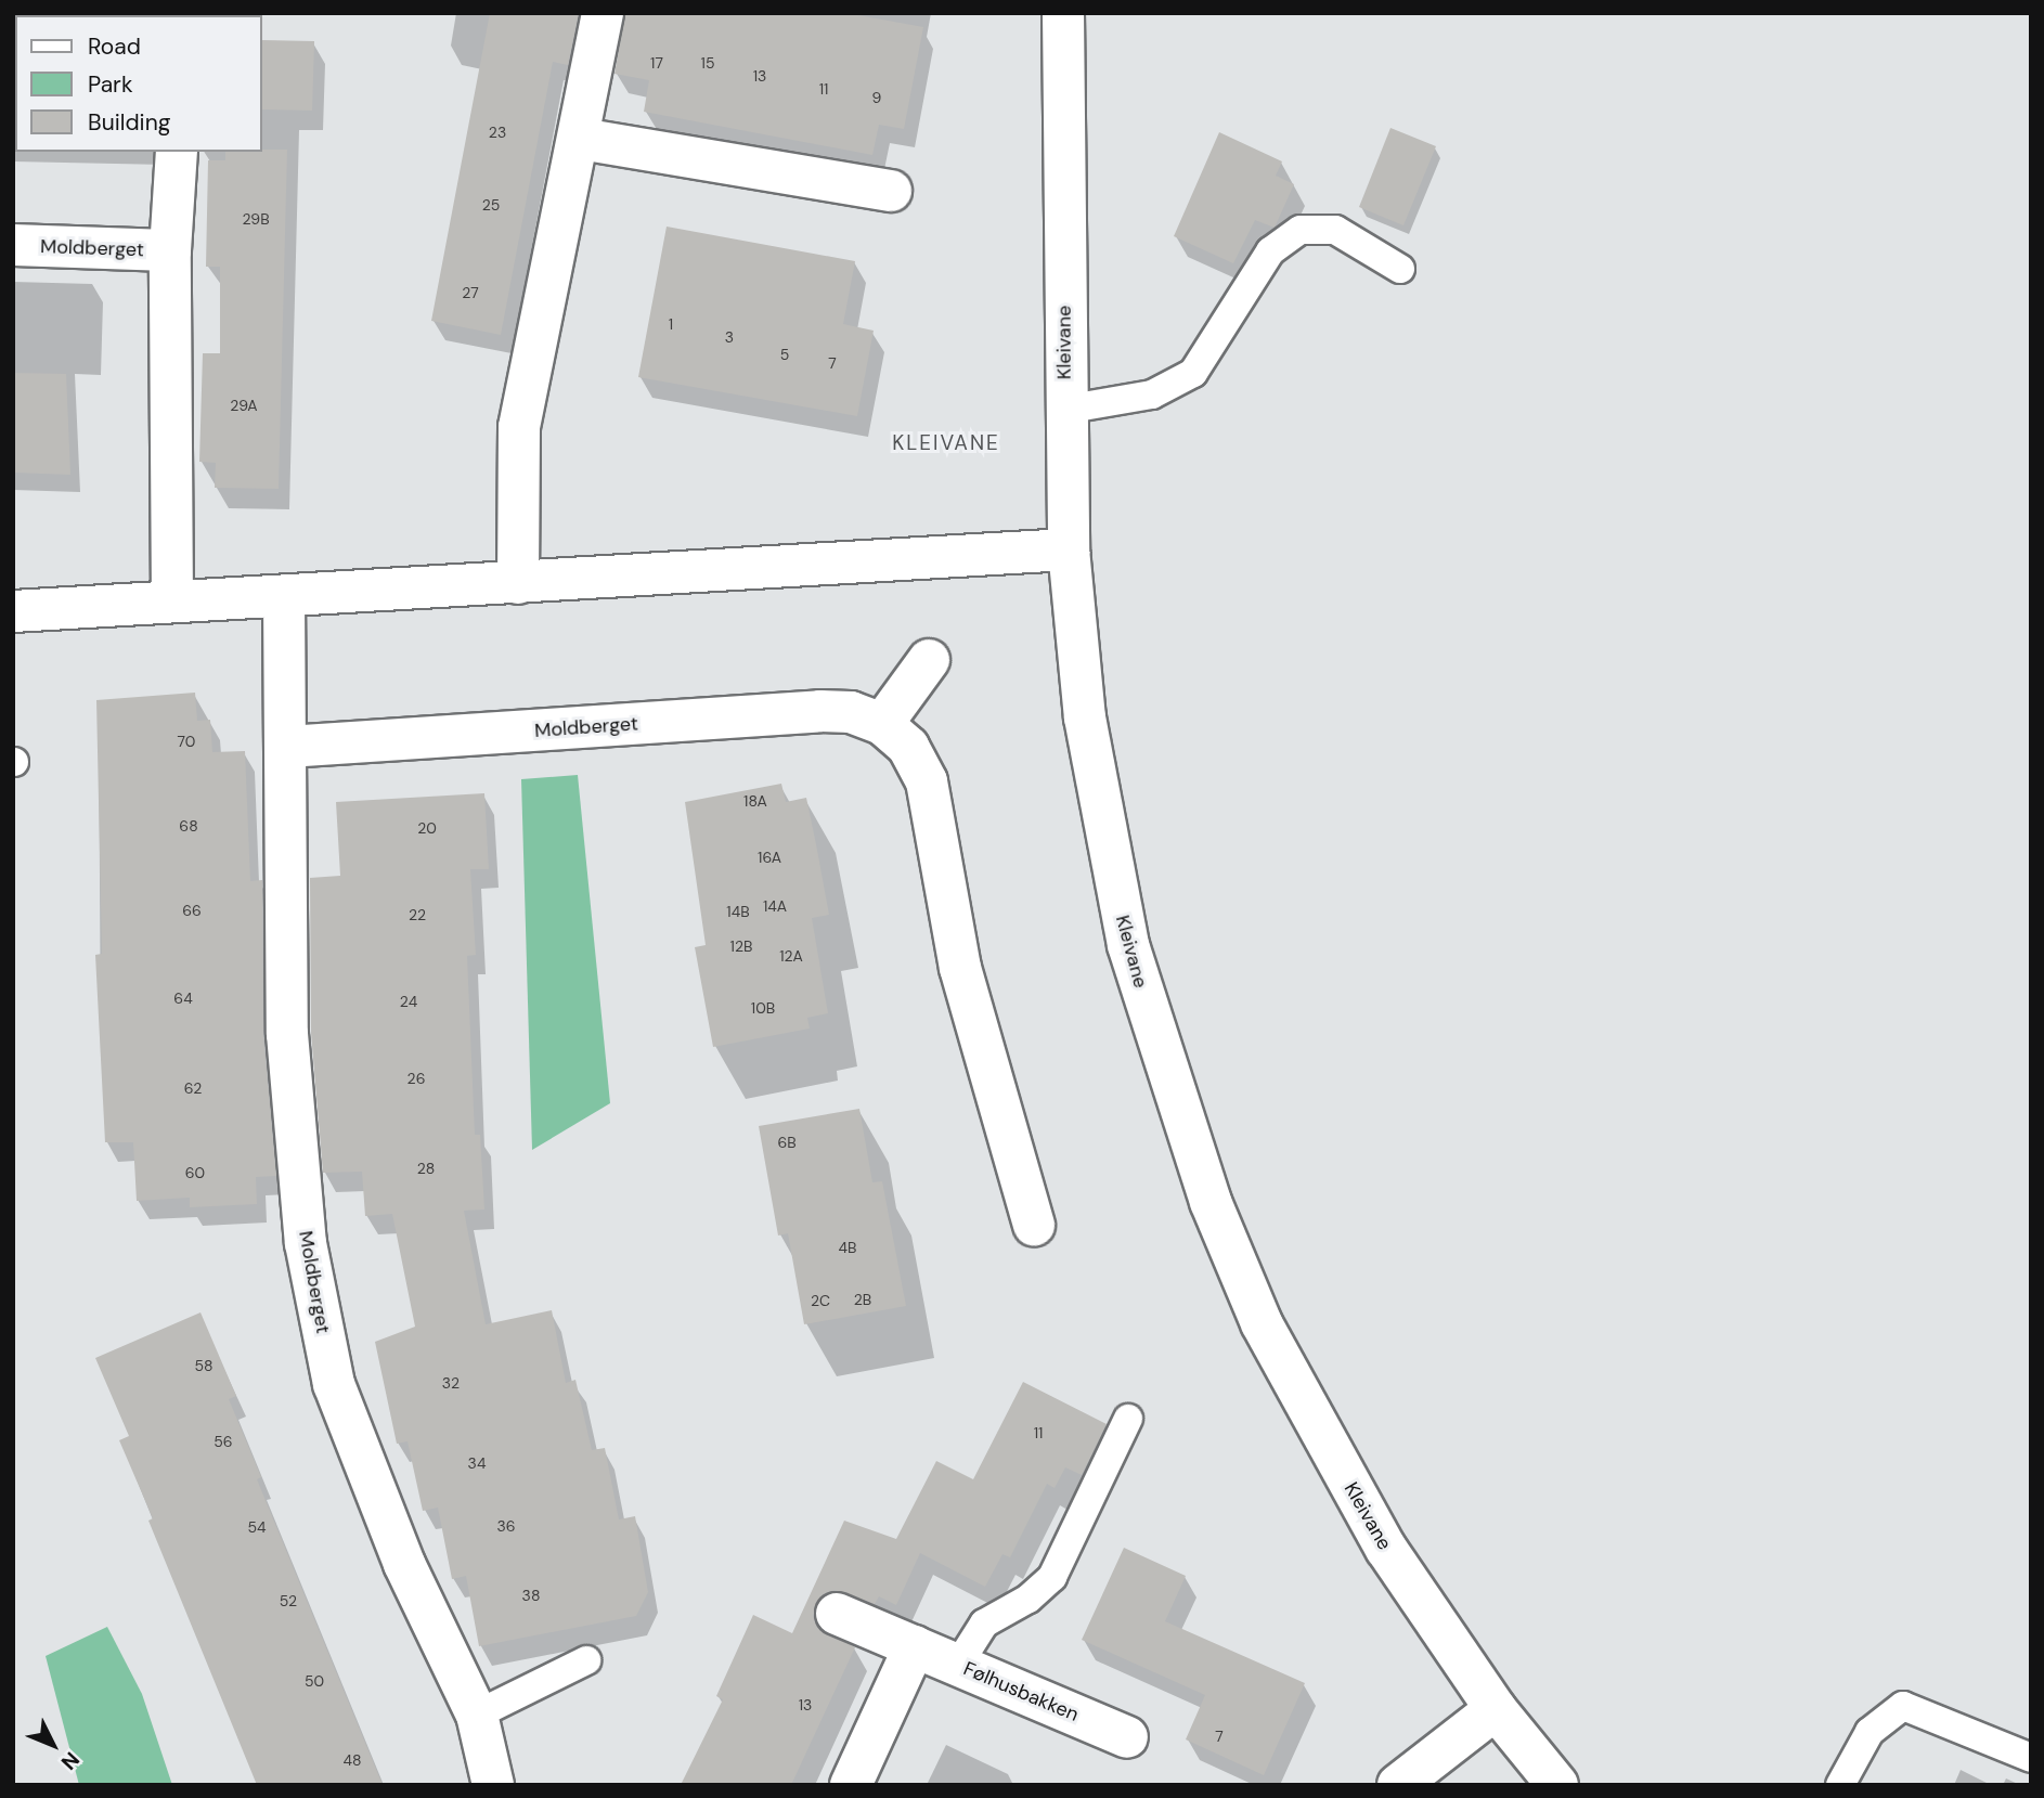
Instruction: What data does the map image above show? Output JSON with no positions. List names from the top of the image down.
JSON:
{
  "streets": {
    "street": ["Moldberget", "Kleivane", "Følhusbakken"]
  },
  "districts": ["KLEIVANE"],
  "house_numbers": [
    "17",
    "15",
    "13",
    "11",
    "9",
    "23",
    "25",
    "29B",
    "27",
    "1",
    "3",
    "5",
    "7",
    "29A",
    "70",
    "18A",
    "68",
    "20",
    "16A",
    "14A",
    "66",
    "14B",
    "22",
    "12B",
    "12A",
    "64",
    "24",
    "10B",
    "26",
    "62",
    "6B",
    "28",
    "60",
    "4B",
    "2B",
    "2C",
    "58",
    "32",
    "11",
    "56",
    "34",
    "36",
    "54",
    "38",
    "52",
    "50",
    "13",
    "7",
    "48"
  ],
  "legend": ["Road", "Park", "Building"],
  "north": "bottom right"
}
